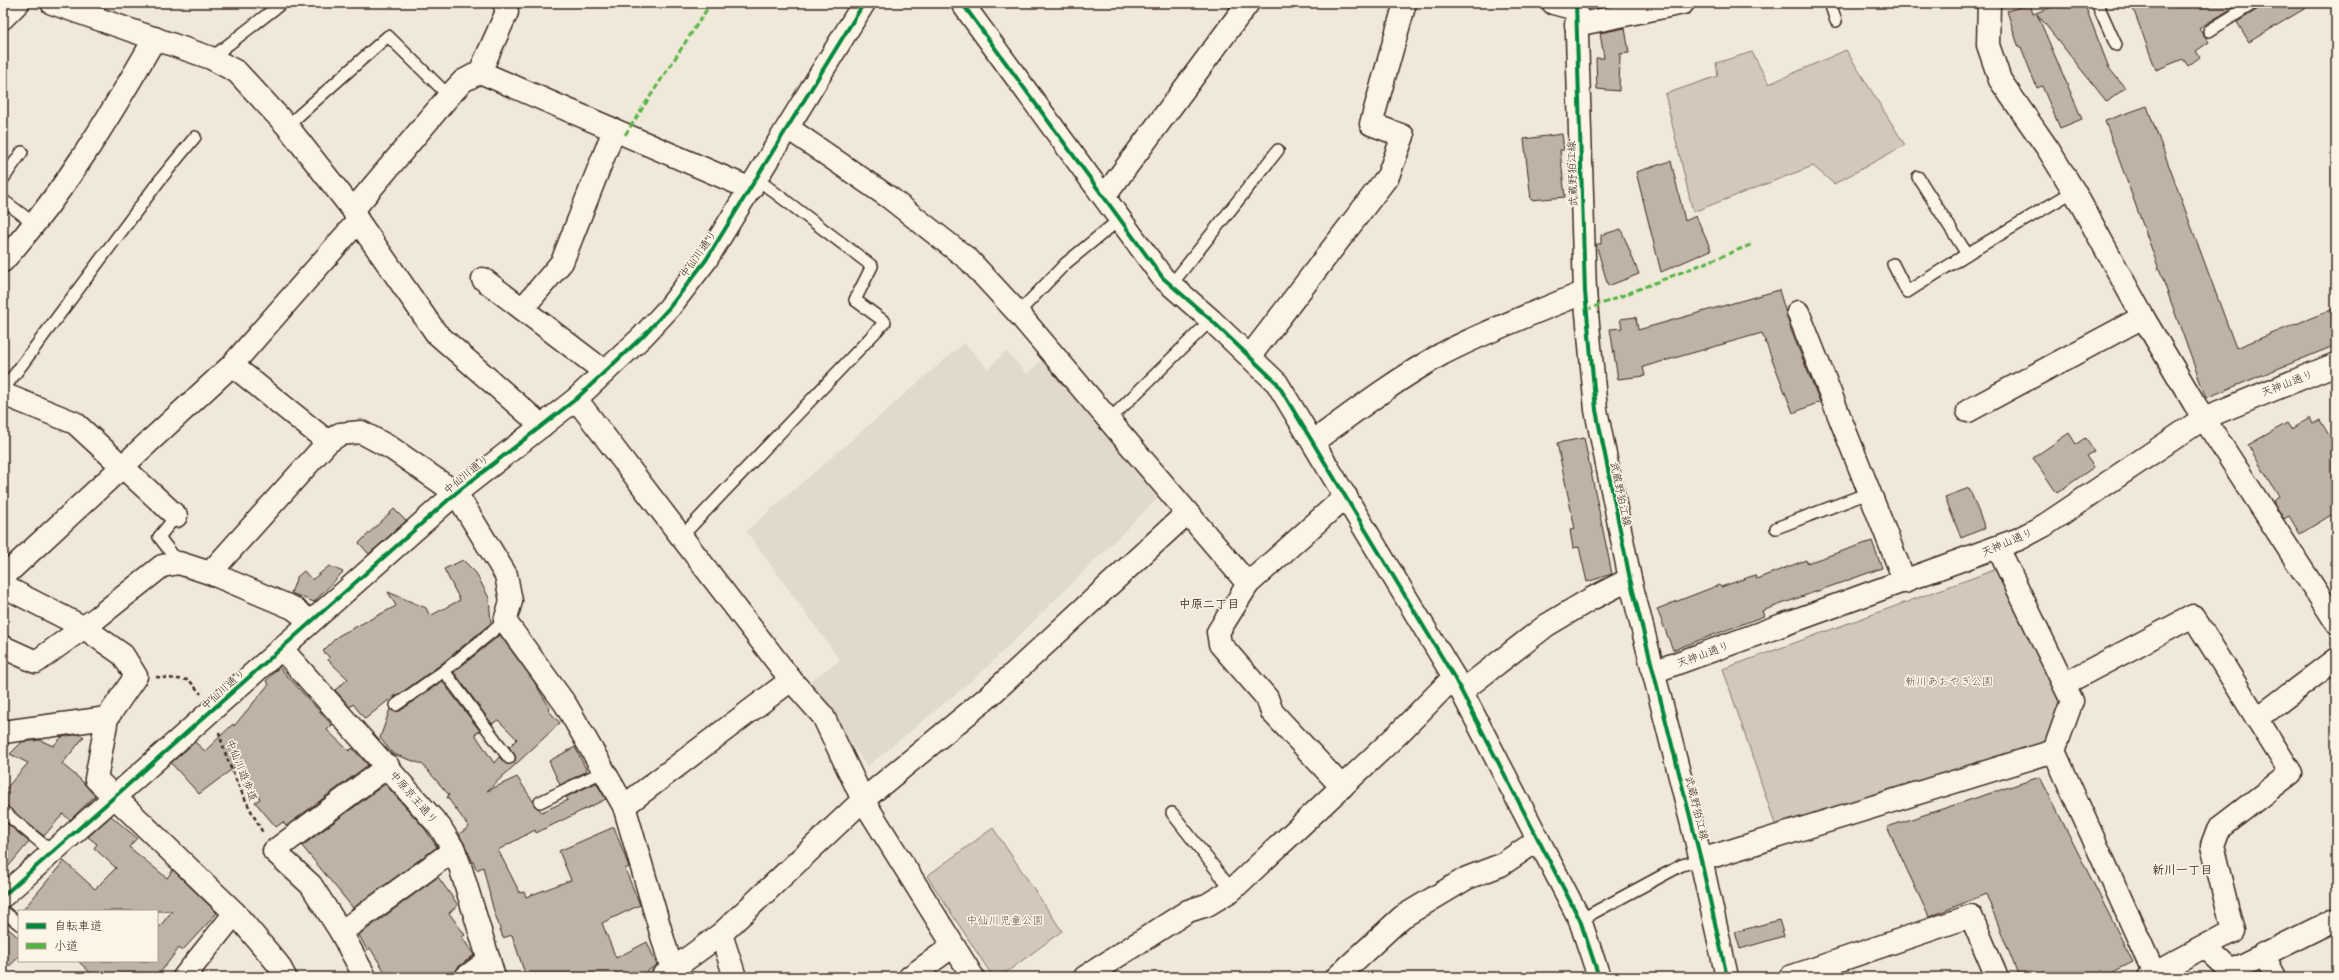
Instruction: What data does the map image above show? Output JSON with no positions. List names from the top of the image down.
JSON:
{
  "streets": {
    "street": [
      "武蔵野狛江線",
      "中仙川通り",
      "天神山通り",
      "中原京王通り"
    ],
    "path": ["中仙川遊歩道"]
  },
  "crossings": [
    ["武蔵野狛江線", "天神山通り"],
    ["中仙川通り", "中仙川遊歩道"],
    ["中仙川通り", "中原京王通り"]
  ],
  "districts": ["中原二丁目", "新川一丁目"],
  "parks": ["新川あおやぎ公園", "中仙川児童公園"],
  "legend": ["自転車道", "小道"]
}
